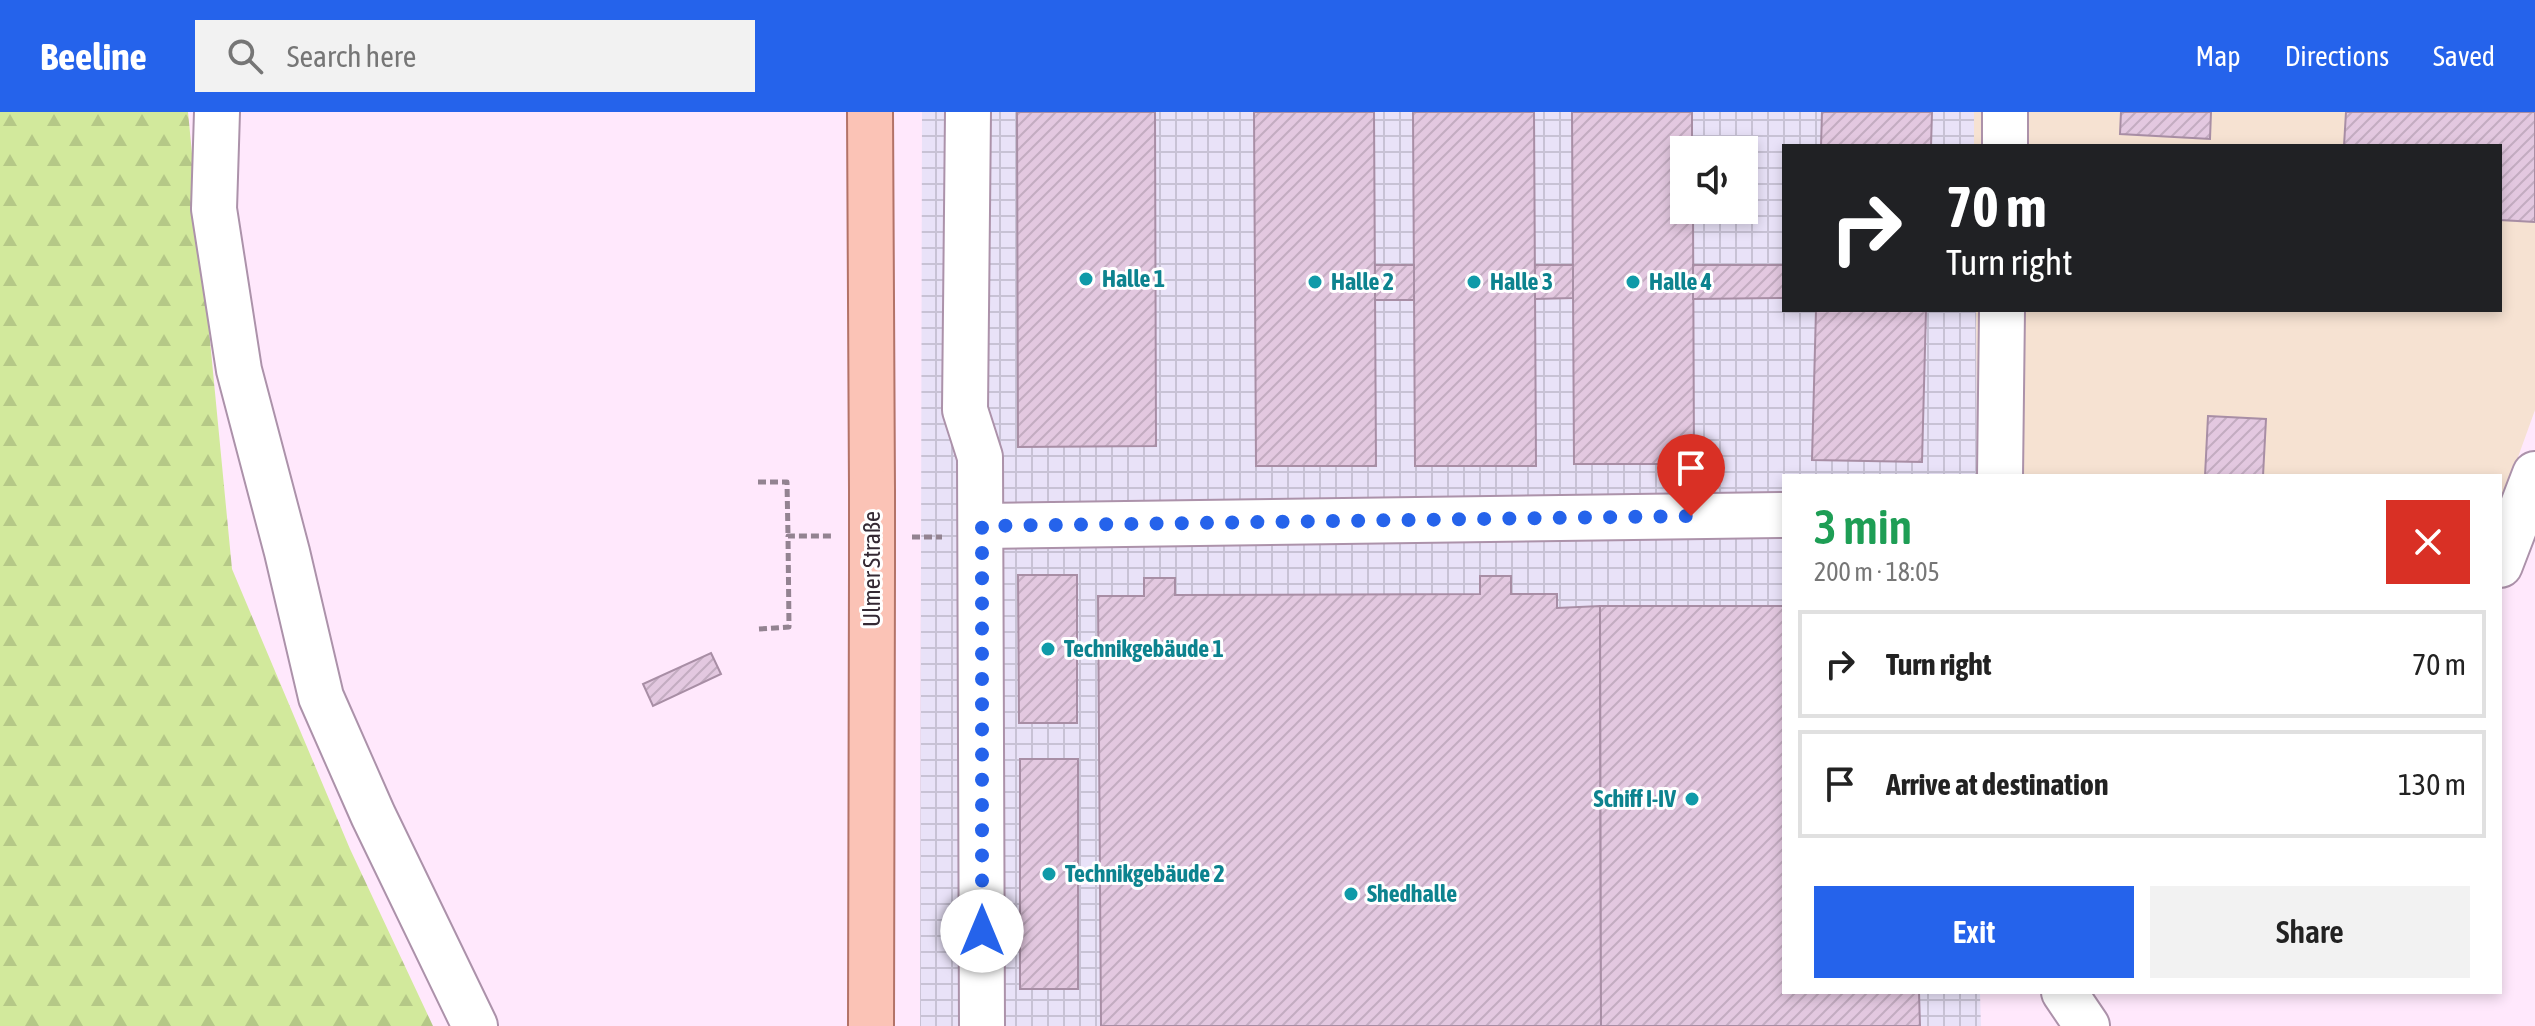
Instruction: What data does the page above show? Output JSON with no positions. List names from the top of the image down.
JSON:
{
  "streets": {
    "main road": ["Ulmer Straße"]
  },
  "places": [
    "Halle 1",
    "Halle 2",
    "Halle 3",
    "Halle 4",
    "Technikgebäude 1",
    "Schiff I-IV",
    "Technikgebäude 2",
    "Shedhalle"
  ],
  "page": {
    "header": "Beeline",
    "search": "Search here",
    "nav": ["Map", "Directions", "Saved"],
    "turn": ["70 m", "Turn right"],
    "heading": ["3 min", "200 m · 18:05"],
    "list": [
      {
        "name": "Turn right",
        "value": "70 m"
      },
      {
        "name": "Arrive at destination",
        "value": "130 m"
      }
    ],
    "buttons": ["Exit", "Share"]
  }
}
